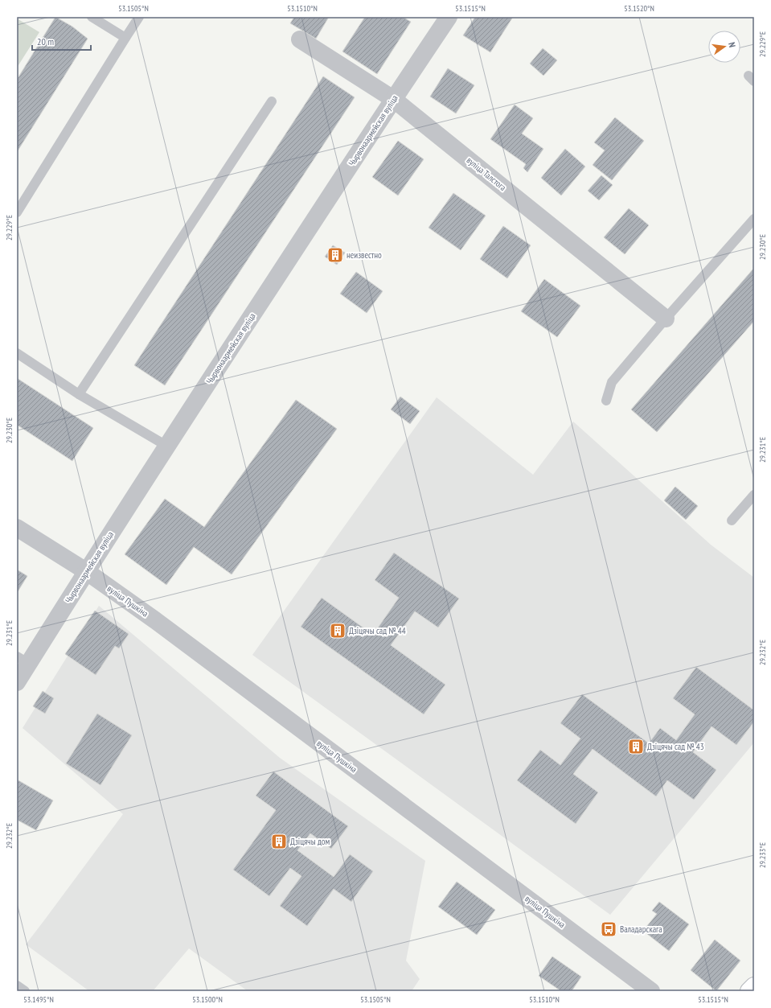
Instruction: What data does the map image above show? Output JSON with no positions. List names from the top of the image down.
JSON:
{
  "streets": {
    "street": ["Чырвонаармейская вуліца", "вуліца Талстога", "вуліца Пушкіна"]
  },
  "crossings": [
    ["Чырвонаармейская вуліца", "вуліца Талстога"],
    ["Чырвонаармейская вуліца", "вуліца Пушкіна"]
  ],
  "places": {
    "building": [
      "неизвестно",
      "Дзіцячы сад № 44",
      "Дзіцячы сад № 43",
      "Дзіцячы дом"
    ],
    "bus stop": ["Валадарскага"]
  },
  "scale_bar": "20 m",
  "north": "right",
  "coordinates": [
    "53.1505°N",
    "53.1510°N",
    "53.1515°N",
    "53.1520°N",
    "29.229°E",
    "29.230°E",
    "29.231°E",
    "29.232°E",
    "29.233°E",
    "53.1495°N",
    "53.1500°N"
  ]
}
